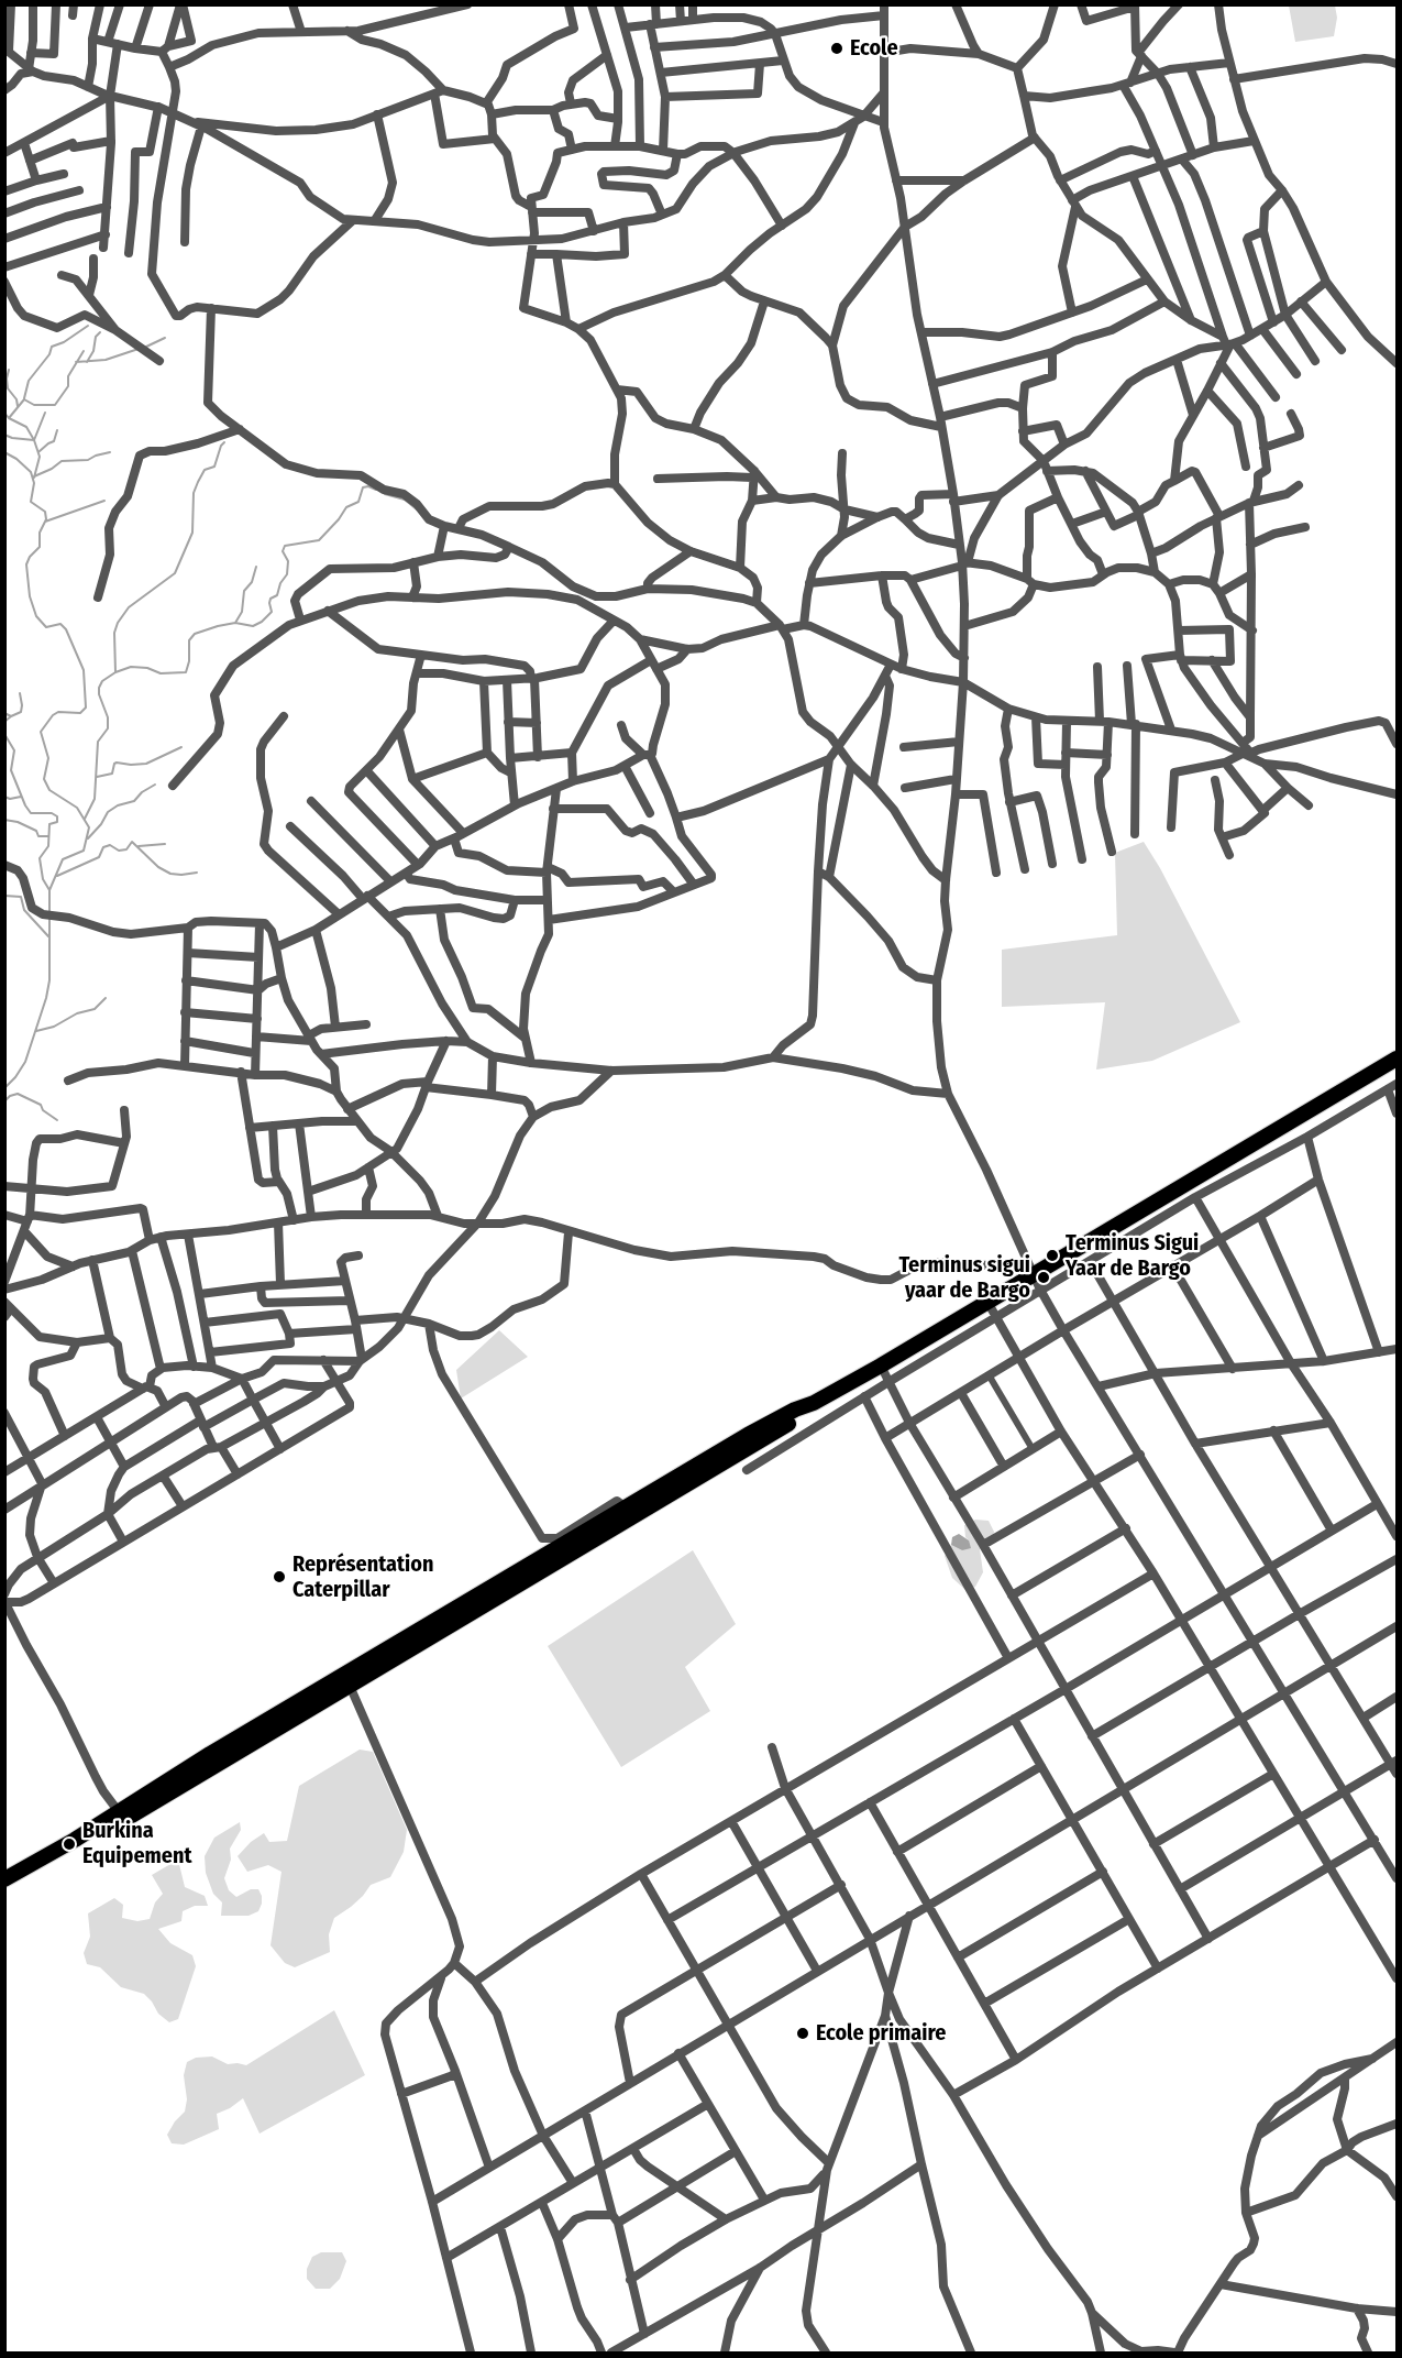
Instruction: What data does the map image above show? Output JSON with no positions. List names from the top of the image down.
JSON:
{
  "places": [
    "Ecole",
    "Terminus Sigui Yaar de Bargo",
    "Terminus sigui yaar de Bargo",
    "Représentation Caterpillar",
    "Burkina Equipement",
    "Ecole primaire"
  ]
}
